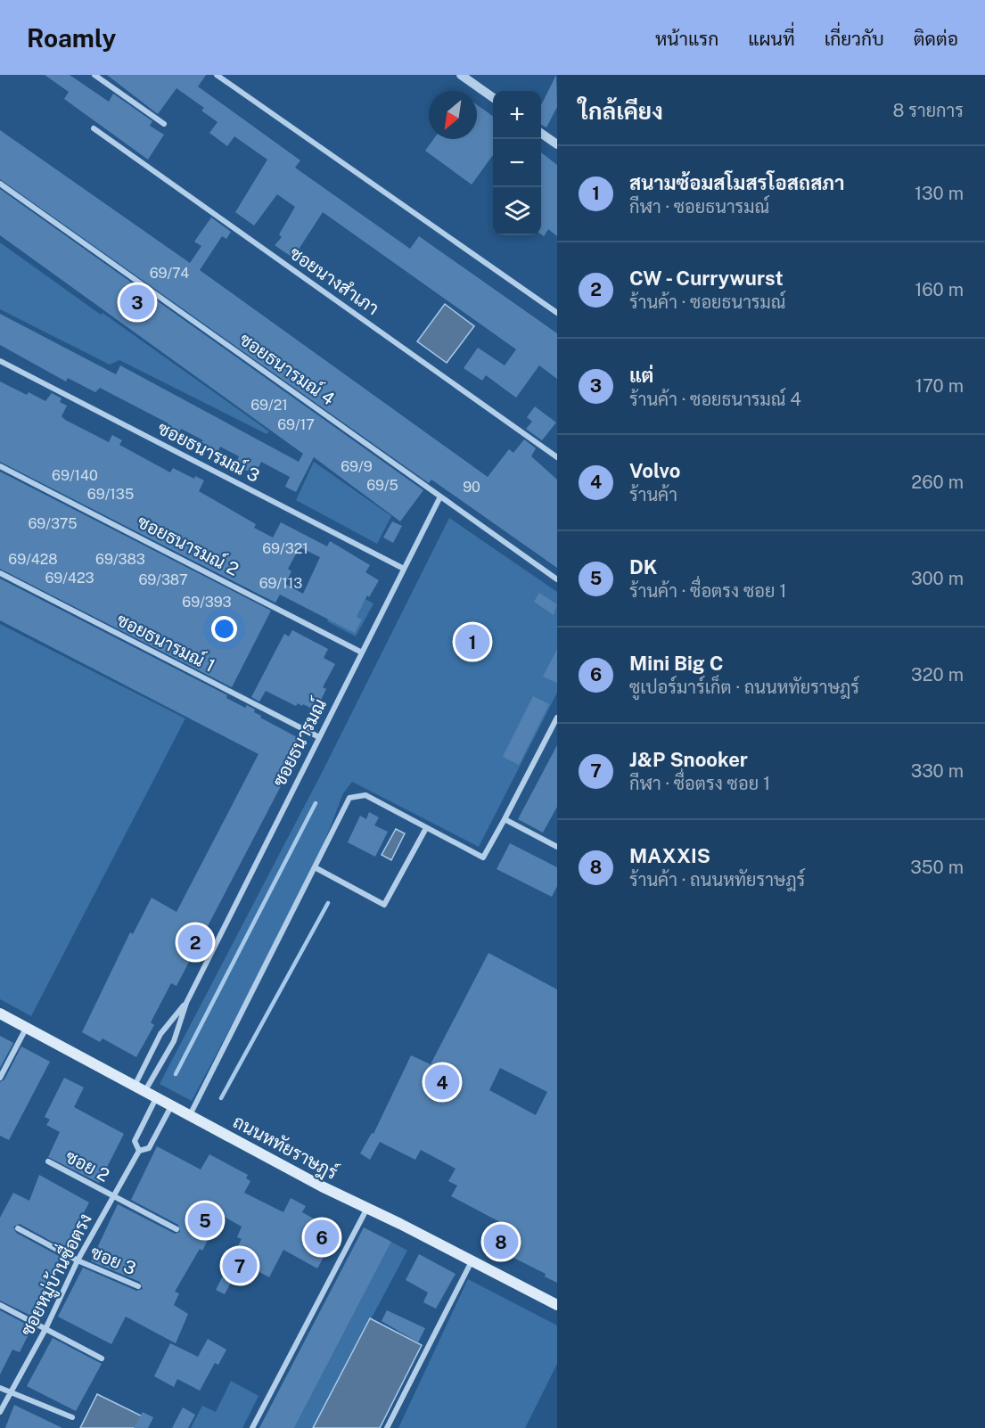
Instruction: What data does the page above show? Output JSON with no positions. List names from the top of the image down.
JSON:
{
  "streets": {
    "main road": ["ถนนหทัยราษฎร์"],
    "street": [
      "ซอยนางสำเภา",
      "ซอยธนารมณ์ 4",
      "ซอยธนารมณ์ 3",
      "ซอยธนารมณ์ 2",
      "ซอยธนารมณ์ 1",
      "ซอยธนารมณ์",
      "ซอย 2",
      "ซอย 3",
      "ซอยหมู่บ้านซื่อตรง"
    ]
  },
  "crossings": [
    ["ซอยธนารมณ์ 4", "ซอยธนารมณ์"],
    ["ซอยธนารมณ์ 3", "ซอยธนารมณ์"],
    ["ซอยธนารมณ์ 2", "ซอยธนารมณ์"],
    ["ซอยธนารมณ์ 1", "ซอยธนารมณ์"],
    ["ซอยธนารมณ์", "ถนนหทัยราษฎร์"],
    ["ถนนหทัยราษฎร์", "ซอยหมู่บ้านซื่อตรง"],
    ["ซอย 2", "ซอยหมู่บ้านซื่อตรง"],
    ["ซอย 3", "ซอยหมู่บ้านซื่อตรง"]
  ],
  "house_numbers": [
    "69/74",
    "69/21",
    "69/17",
    "69/9",
    "69/140",
    "69/5",
    "90",
    "69/135",
    "69/375",
    "69/321",
    "69/428",
    "69/383",
    "69/423",
    "69/387",
    "69/113",
    "69/393"
  ],
  "north": "bottom left",
  "page": {
    "header": "Roamly",
    "nav": [
      "หน้าแรก",
      "แผนที่",
      "เกี่ยวกับ",
      "ติดต่อ"
    ],
    "heading": ["ใกล้เคียง", "8 รายการ"],
    "map_buttons": ["+", "−"],
    "list": [
      {
        "mark": "1",
        "name": "สนามซ้อมสโมสรโอสถสภา",
        "note": "กีฬา · ซอยธนารมณ์",
        "value": "130 m"
      },
      {
        "mark": "2",
        "name": "CW - Currywurst",
        "note": "ร้านค้า · ซอยธนารมณ์",
        "value": "160 m"
      },
      {
        "mark": "3",
        "name": "แต่",
        "note": "ร้านค้า · ซอยธนารมณ์ 4",
        "value": "170 m"
      },
      {
        "mark": "4",
        "name": "Volvo",
        "note": "ร้านค้า",
        "value": "260 m"
      },
      {
        "mark": "5",
        "name": "DK",
        "note": "ร้านค้า · ซื่อตรง ซอย 1",
        "value": "300 m"
      },
      {
        "mark": "6",
        "name": "Mini Big C",
        "note": "ซูเปอร์มาร์เก็ต · ถนนหทัยราษฎร์",
        "value": "320 m"
      },
      {
        "mark": "7",
        "name": "J&P Snooker",
        "note": "กีฬา · ซื่อตรง ซอย 1",
        "value": "330 m"
      },
      {
        "mark": "8",
        "name": "MAXXIS",
        "note": "ร้านค้า · ถนนหทัยราษฎร์",
        "value": "350 m"
      }
    ],
    "pins": [
      "3",
      "1",
      "2",
      "4",
      "5",
      "6",
      "8",
      "7"
    ]
  }
}
